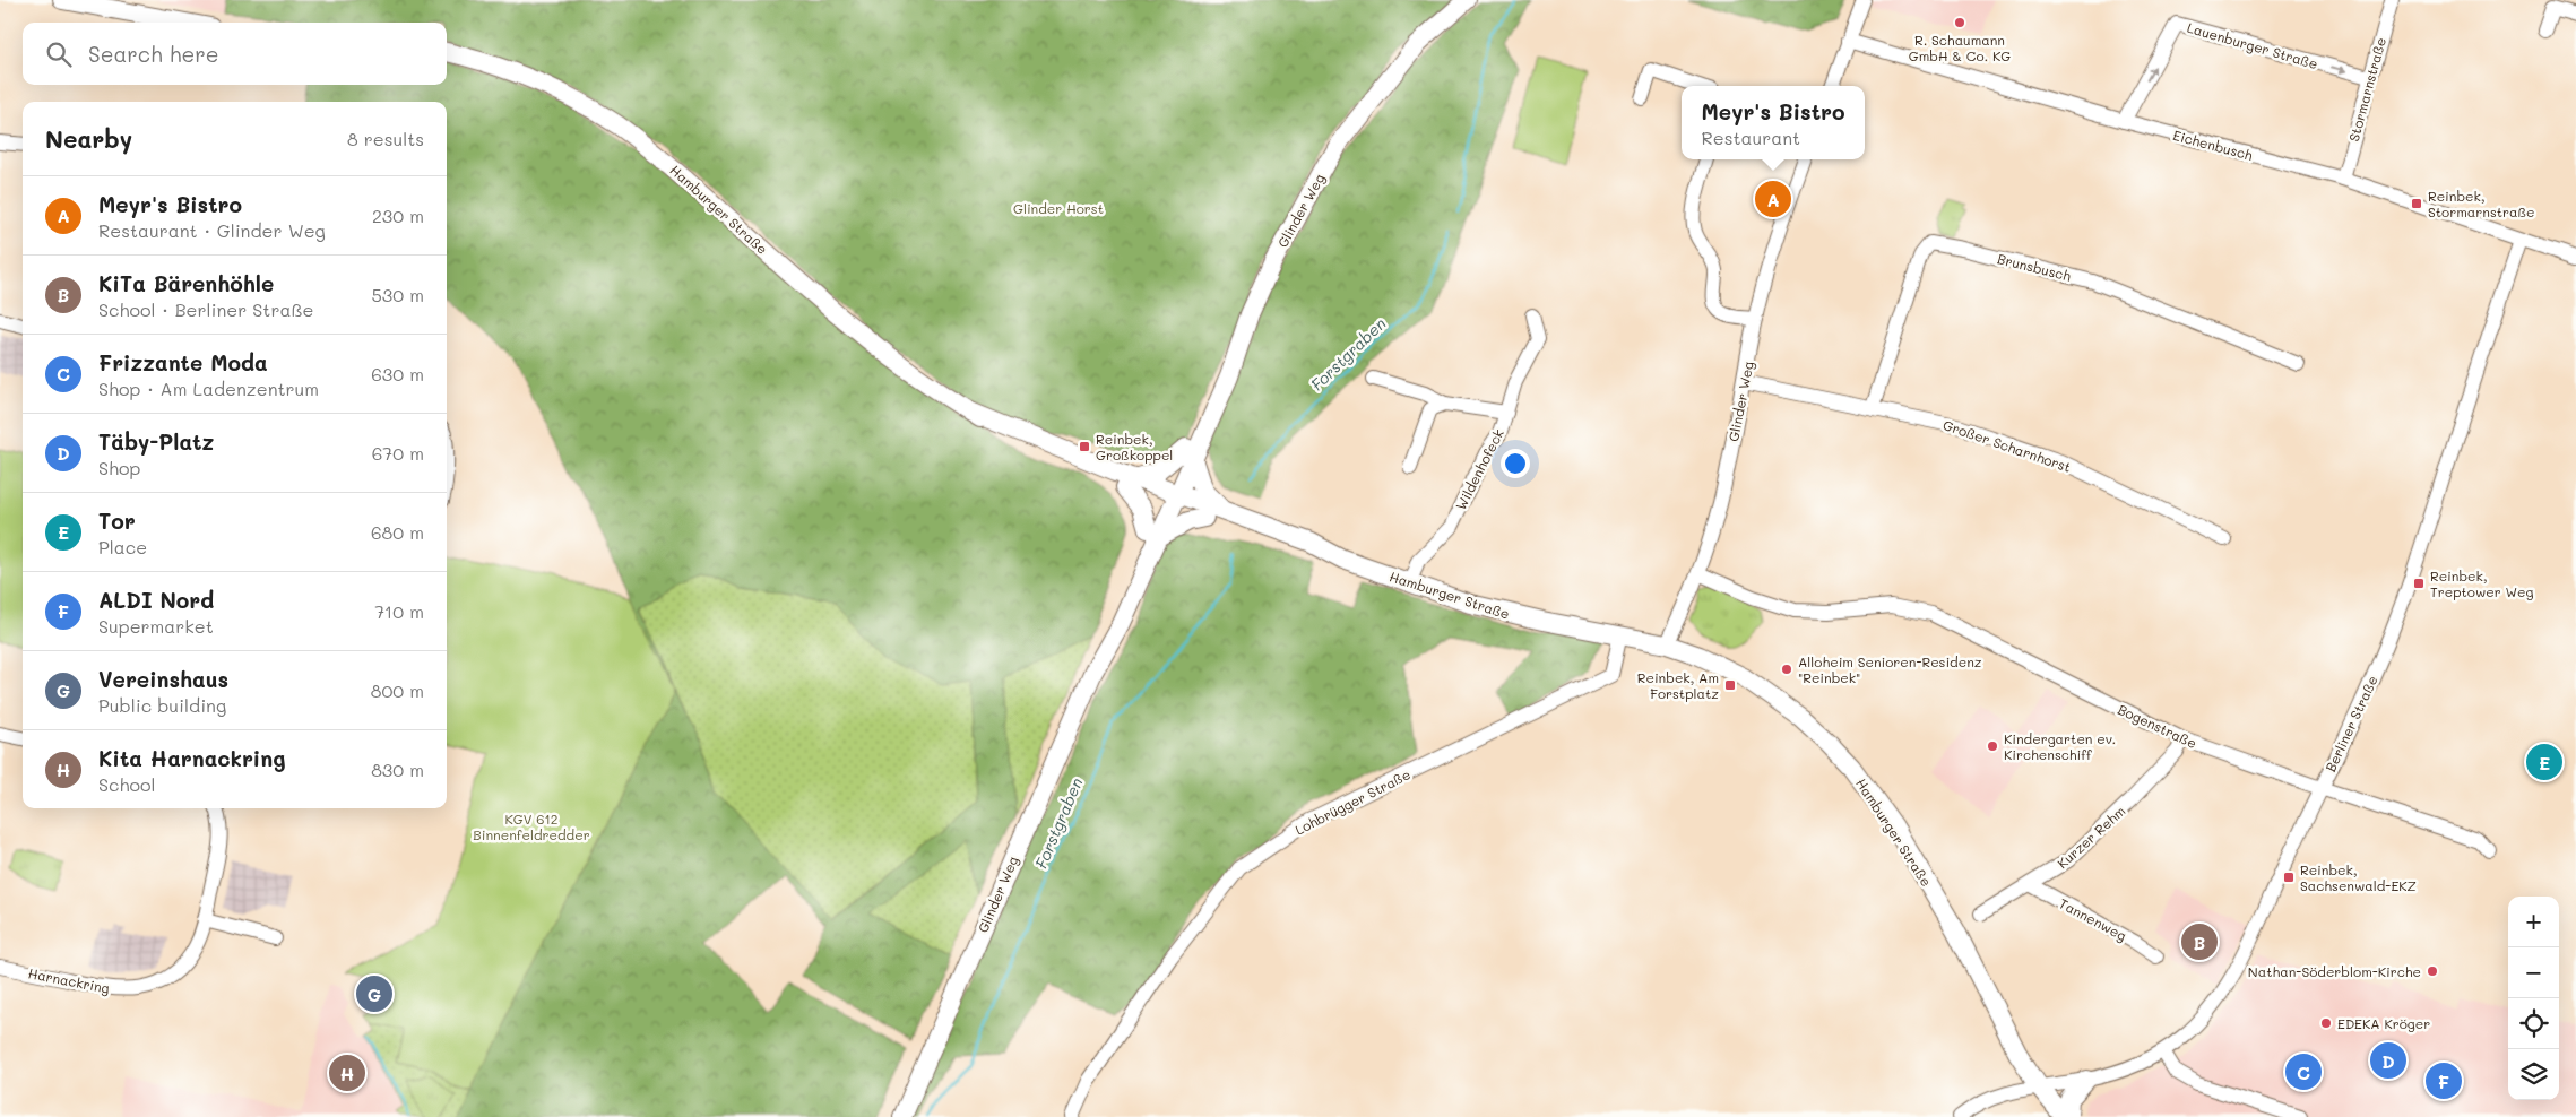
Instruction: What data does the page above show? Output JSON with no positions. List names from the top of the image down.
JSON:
{
  "streets": {
    "main road": ["Hamburger Straße", "Glinder Weg"],
    "street": [
      "Lauenburger Straße",
      "Stormarnstraße",
      "Eichenbusch",
      "Brunsbusch",
      "Großer Scharnhorst",
      "Wildenhofeck",
      "Berliner Straße",
      "Bogenstraße",
      "Lohbrügger Straße",
      "Kurzer Rehm",
      "Tannenweg",
      "Harnackring"
    ]
  },
  "crossings": [
    ["Lauenburger Straße", "Stormarnstraße"],
    ["Lauenburger Straße", "Eichenbusch"],
    ["Stormarnstraße", "Eichenbusch"],
    ["Eichenbusch", "Berliner Straße"],
    ["Hamburger Straße", "Glinder Weg"],
    ["Hamburger Straße", "Wildenhofeck"],
    ["Hamburger Straße", "Berliner Straße"],
    ["Hamburger Straße", "Lohbrügger Straße"],
    ["Glinder Weg", "Großer Scharnhorst"],
    ["Glinder Weg", "Bogenstraße"],
    ["Brunsbusch", "Großer Scharnhorst"],
    ["Berliner Straße", "Bogenstraße"],
    ["Bogenstraße", "Kurzer Rehm"],
    ["Kurzer Rehm", "Tannenweg"]
  ],
  "one_way": ["Lauenburger Straße"],
  "water": ["Forstgraben"],
  "parks": ["Glinder Horst", "KGV 612 Binnenfeldredder"],
  "places": {
    "other": [
      "R. Schaumann GmbH & Co. KG",
      "Alloheim Senioren-Residenz \"Reinbek\"",
      "Kindergarten ev. Kirchenschiff",
      "Nathan-Söderblom-Kirche",
      "EDEKA Kröger"
    ],
    "transit": [
      "Reinbek, Stormarnstraße",
      "Reinbek, Großkoppel",
      "Reinbek, Treptower Weg",
      "Reinbek, Am Forstplatz",
      "Reinbek, Sachsenwald-EKZ"
    ]
  },
  "page": {
    "search": "Search here",
    "popup": ["Meyr's Bistro", "Restaurant"],
    "heading": ["Nearby", "8 results"],
    "list": [
      {
        "mark": "A",
        "name": "Meyr's Bistro",
        "note": "Restaurant · Glinder Weg",
        "value": "230 m"
      },
      {
        "mark": "B",
        "name": "KiTa Bärenhöhle",
        "note": "School · Berliner Straße",
        "value": "530 m"
      },
      {
        "mark": "C",
        "name": "Frizzante Moda",
        "note": "Shop · Am Ladenzentrum",
        "value": "630 m"
      },
      {
        "mark": "D",
        "name": "Täby-Platz",
        "note": "Shop",
        "value": "670 m"
      },
      {
        "mark": "E",
        "name": "Tor",
        "note": "Place",
        "value": "680 m"
      },
      {
        "mark": "F",
        "name": "ALDI Nord",
        "note": "Supermarket",
        "value": "710 m"
      },
      {
        "mark": "G",
        "name": "Vereinshaus",
        "note": "Public building",
        "value": "800 m"
      },
      {
        "mark": "H",
        "name": "Kita Harnackring",
        "note": "School",
        "value": "830 m"
      }
    ],
    "pins": [
      "A",
      "E",
      "B",
      "G",
      "D",
      "C",
      "H",
      "F"
    ],
    "map_buttons": ["+", "−"]
  }
}
